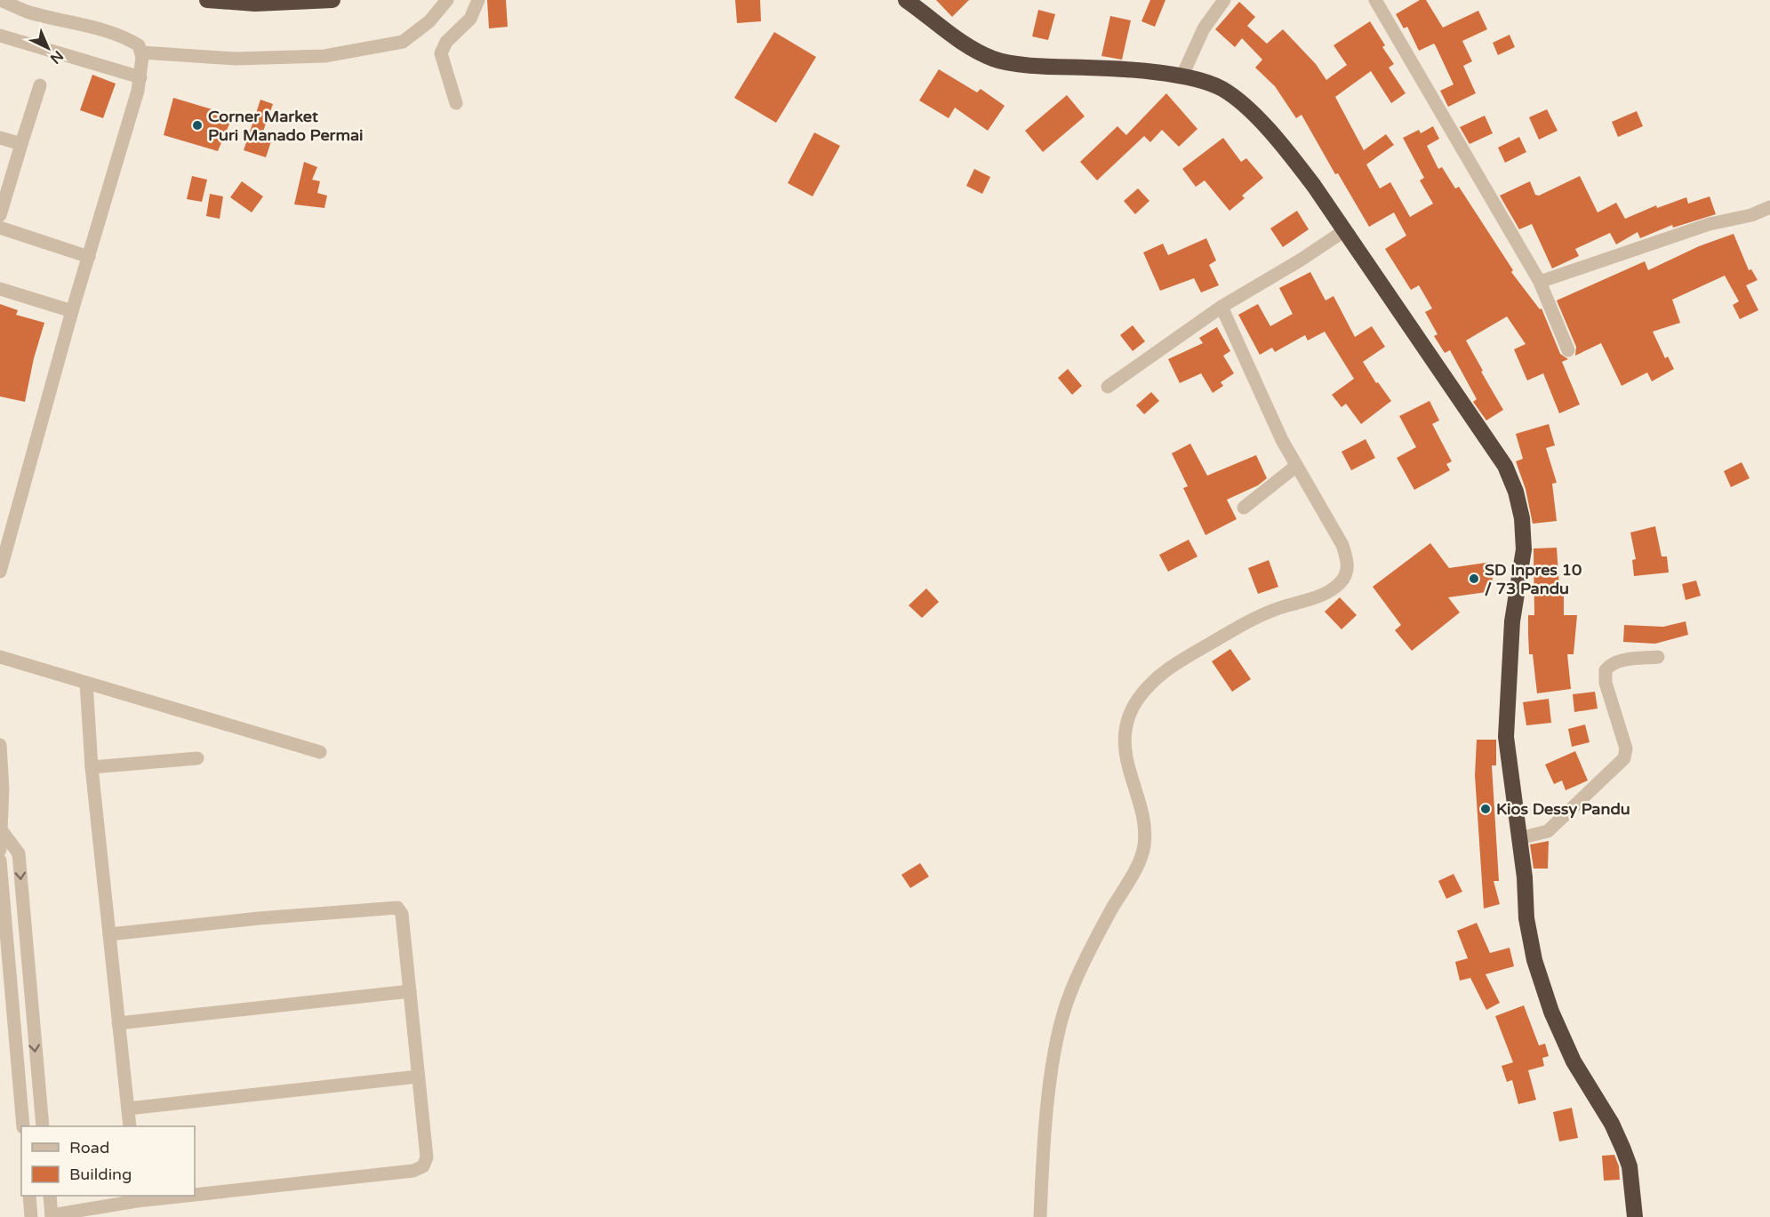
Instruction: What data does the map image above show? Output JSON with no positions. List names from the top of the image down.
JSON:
{
  "places": ["Corner Market Puri Manado Permai", "SD Inpres 10 / 73 Pandu", "Kios Dessy Pandu"],
  "legend": ["Road", "Building"],
  "north": "bottom right"
}
